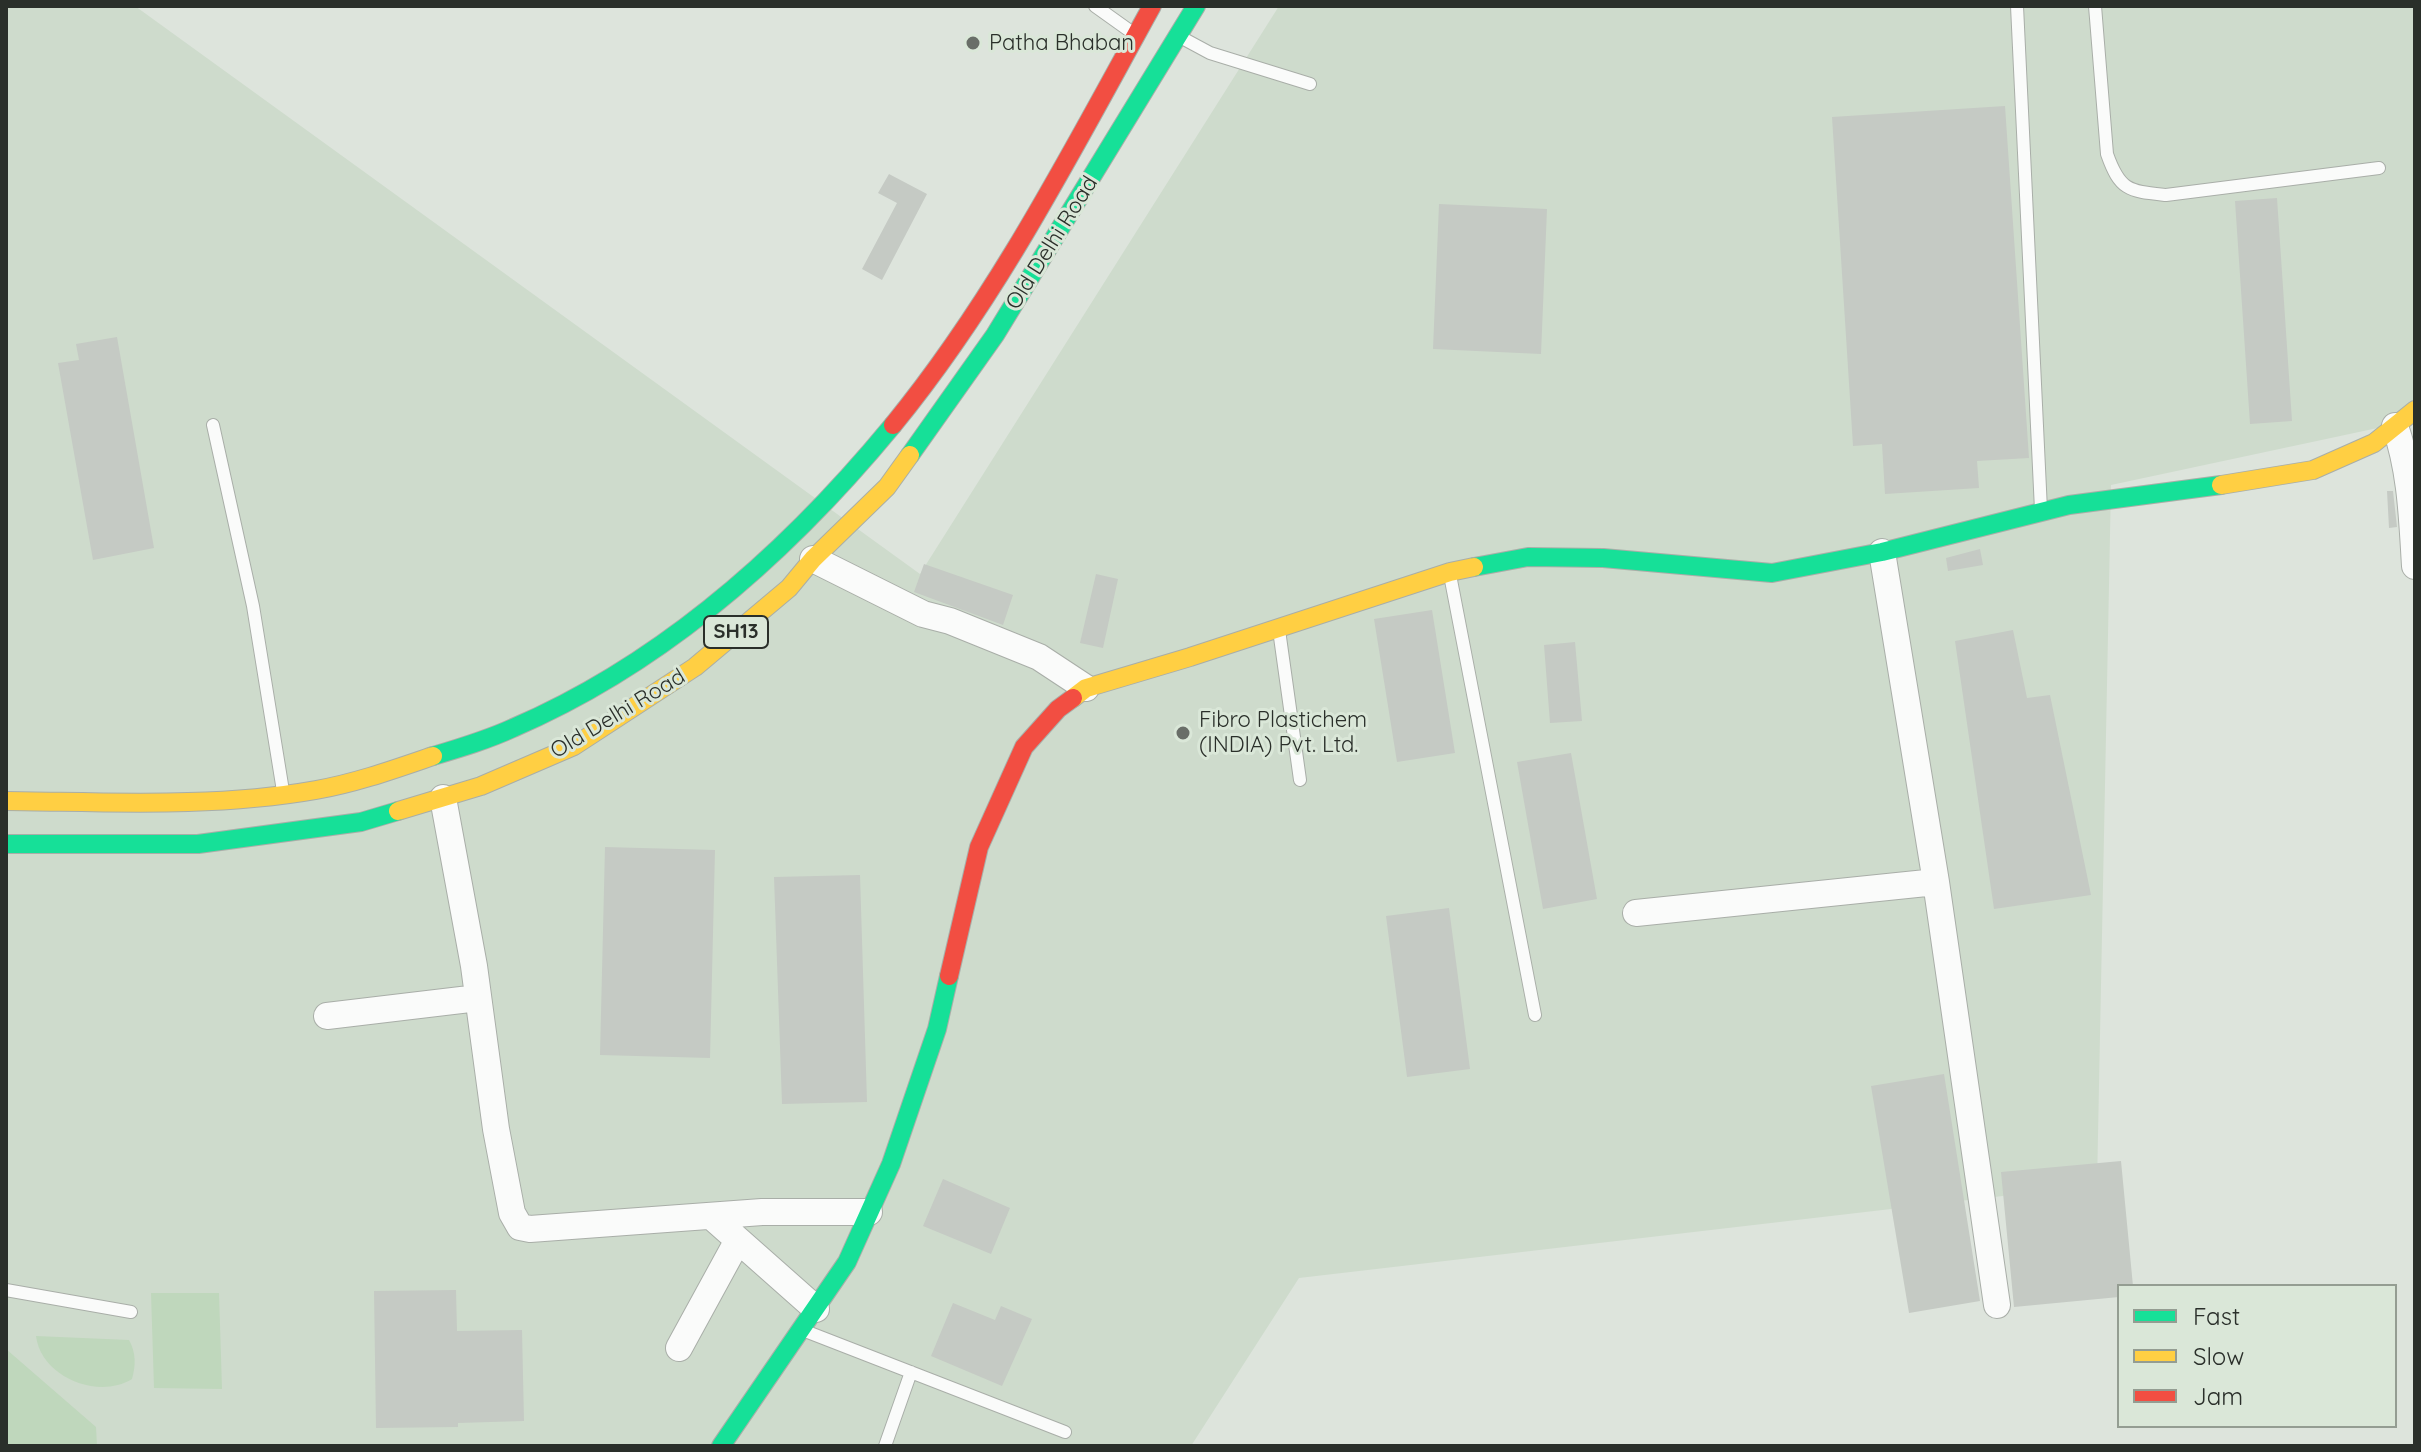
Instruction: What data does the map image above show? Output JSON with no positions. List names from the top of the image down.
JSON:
{
  "streets": {
    "main road": ["Old Delhi Road", "SH13"]
  },
  "places": ["Patha Bhaban", "Fibro Plastichem (INDIA) Pvt. Ltd."],
  "legend": ["Fast", "Slow", "Jam"]
}
